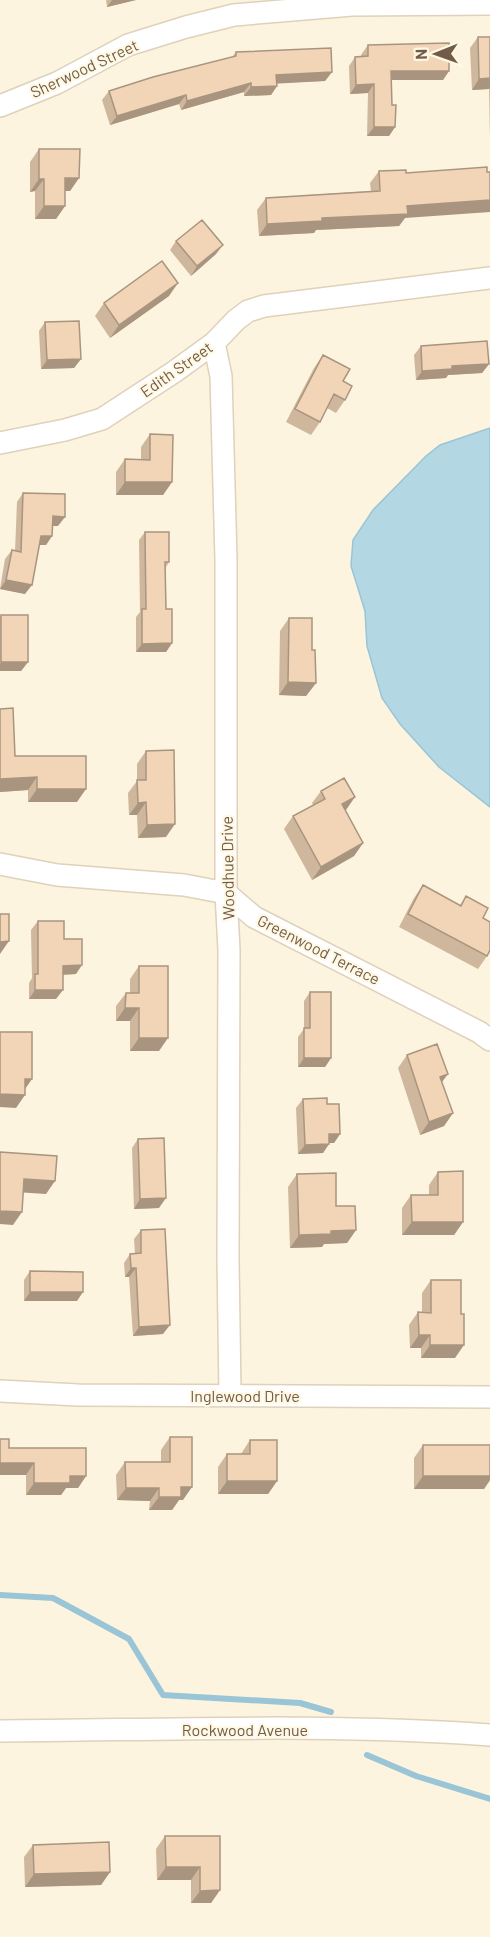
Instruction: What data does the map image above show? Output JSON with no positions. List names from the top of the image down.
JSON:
{
  "streets": {
    "street": [
      "Sherwood Street",
      "Edith Street",
      "Woodhue Drive",
      "Greenwood Terrace",
      "Inglewood Drive",
      "Rockwood Avenue"
    ]
  },
  "crossings": [
    ["Edith Street", "Woodhue Drive"],
    ["Woodhue Drive", "Greenwood Terrace"],
    ["Woodhue Drive", "Inglewood Drive"]
  ],
  "north": "left"
}
